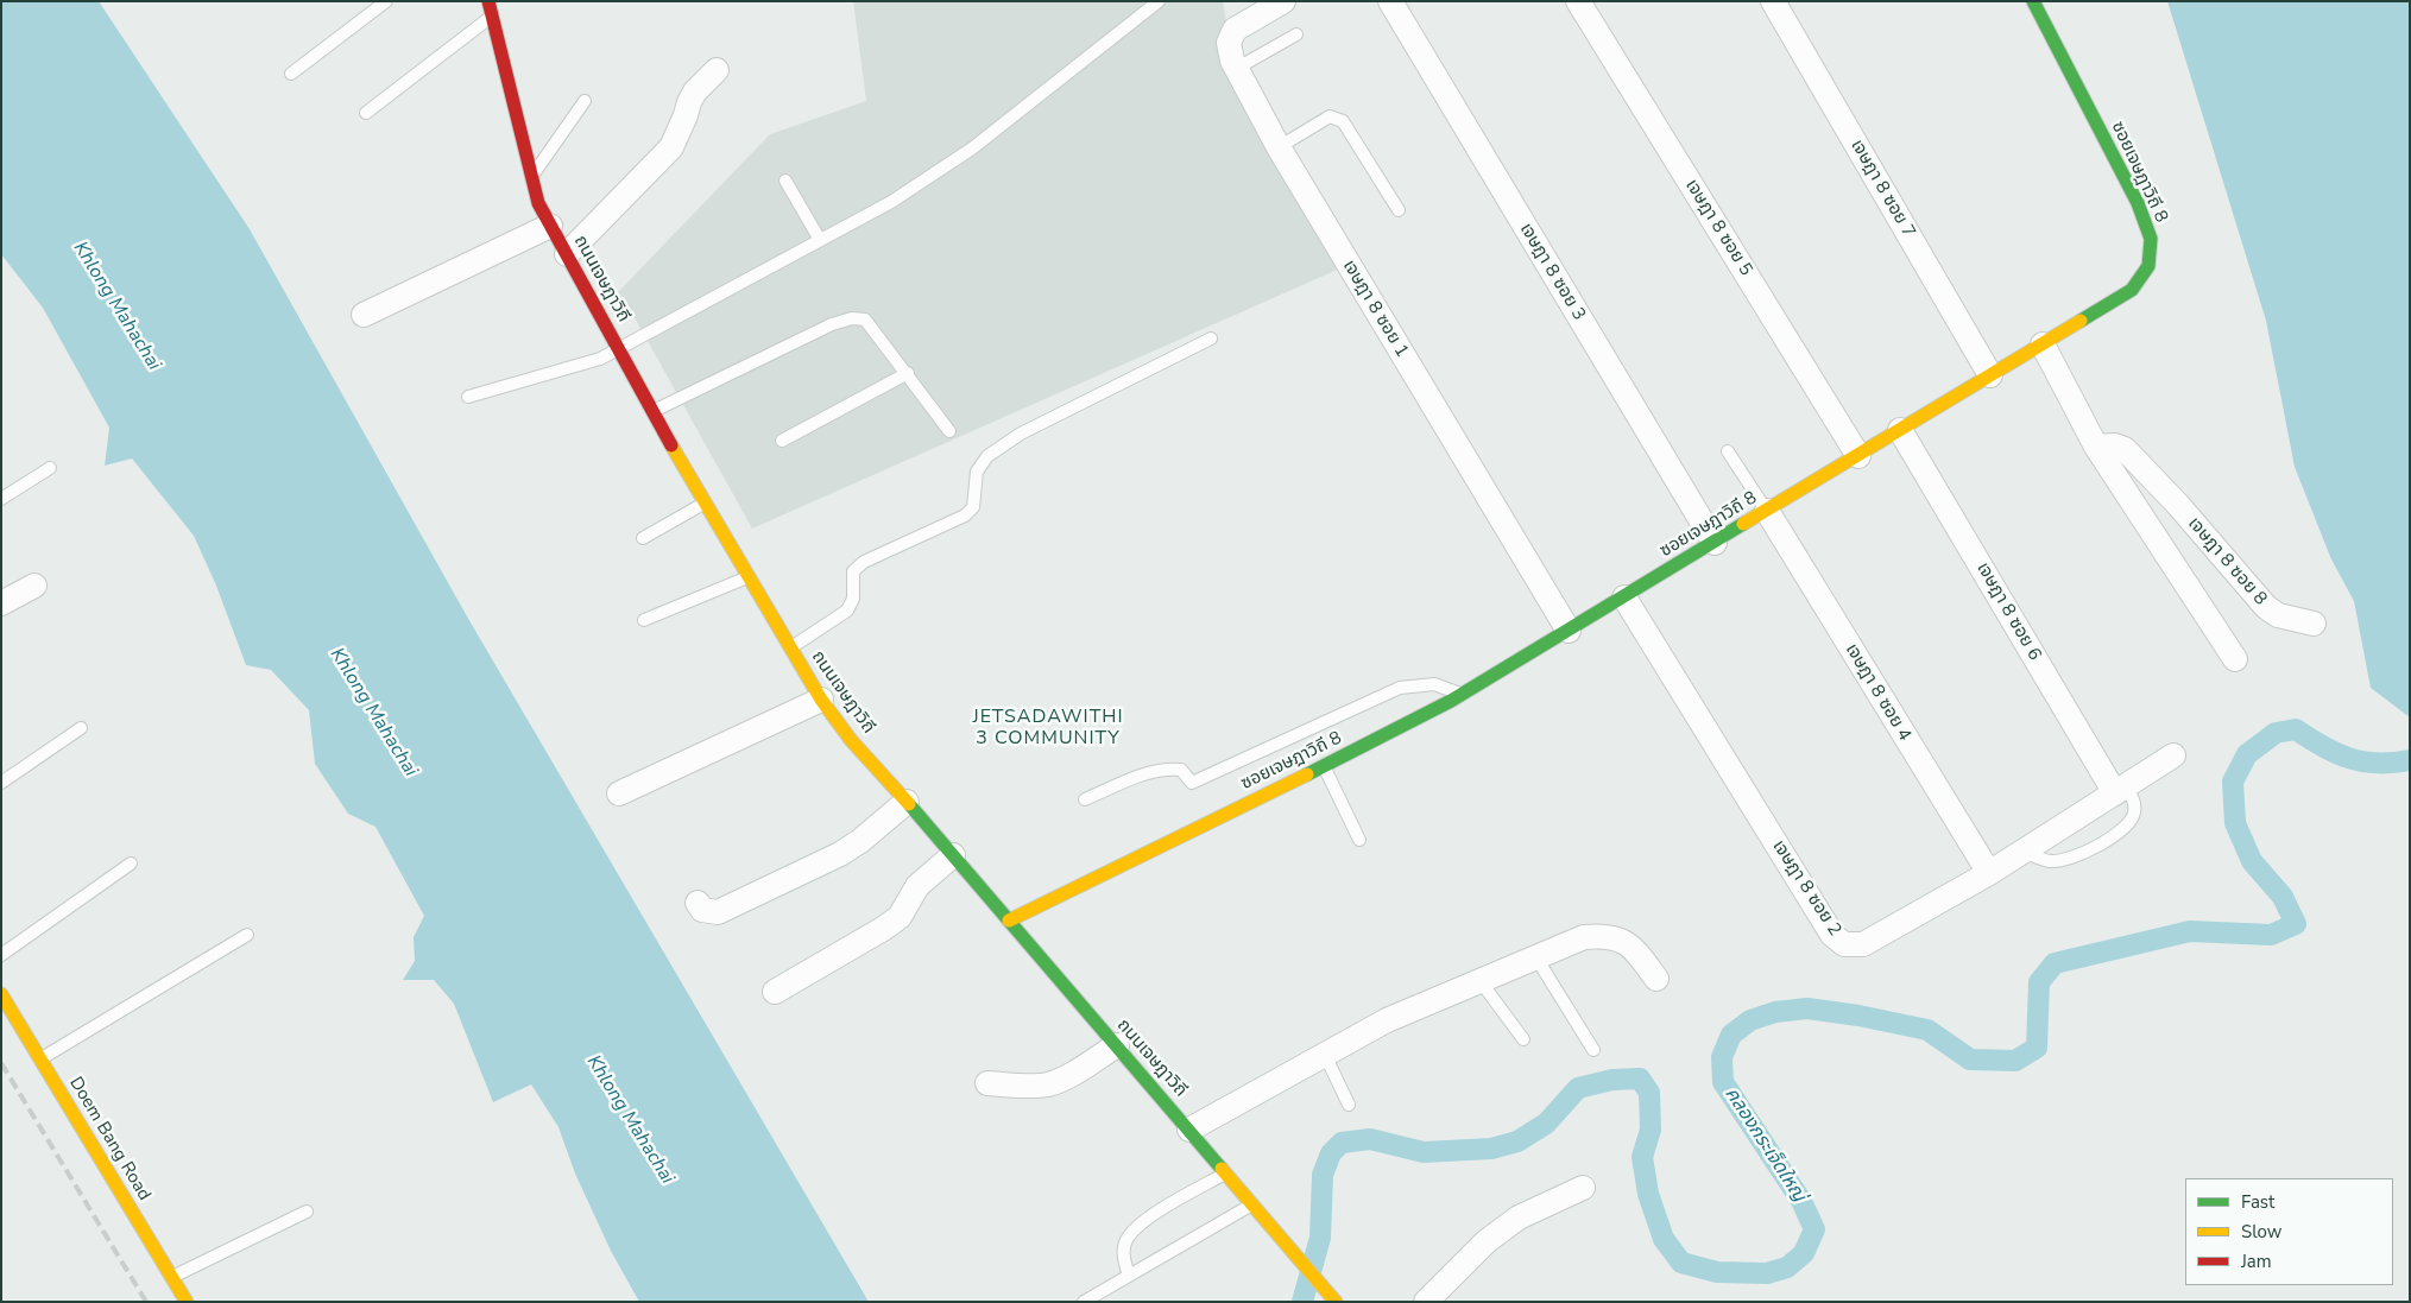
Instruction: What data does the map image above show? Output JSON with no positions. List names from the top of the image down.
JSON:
{
  "streets": {
    "street": [
      "ซอยเจษฎาวิถี 8",
      "เจษฎา 8 ซอย 7",
      "เจษฎา 8 ซอย 5",
      "เจษฎา 8 ซอย 3",
      "ถนนเจษฎาวิถี",
      "เจษฎา 8 ซอย 1",
      "เจษฎา 8 ซอย 8",
      "เจษฎา 8 ซอย 6",
      "เจษฎา 8 ซอย 4",
      "เจษฎา 8 ซอย 2",
      "Doem Bang Road"
    ]
  },
  "crossings": [
    ["ซอยเจษฎาวิถี 8", "เจษฎา 8 ซอย 7"],
    ["ซอยเจษฎาวิถี 8", "เจษฎา 8 ซอย 5"],
    ["ซอยเจษฎาวิถี 8", "เจษฎา 8 ซอย 3"],
    ["ซอยเจษฎาวิถี 8", "ถนนเจษฎาวิถี"],
    ["ซอยเจษฎาวิถี 8", "เจษฎา 8 ซอย 1"],
    ["ซอยเจษฎาวิถี 8", "เจษฎา 8 ซอย 6"],
    ["ซอยเจษฎาวิถี 8", "เจษฎา 8 ซอย 4"],
    ["ซอยเจษฎาวิถี 8", "เจษฎา 8 ซอย 2"],
    ["เจษฎา 8 ซอย 6", "เจษฎา 8 ซอย 2"],
    ["เจษฎา 8 ซอย 4", "เจษฎา 8 ซอย 2"]
  ],
  "districts": ["JETSADAWITHI 3 COMMUNITY"],
  "water": ["Khlong Mahachai", "คลองกระเจ็ดใหญ่"],
  "legend": ["Fast", "Slow", "Jam"]
}
